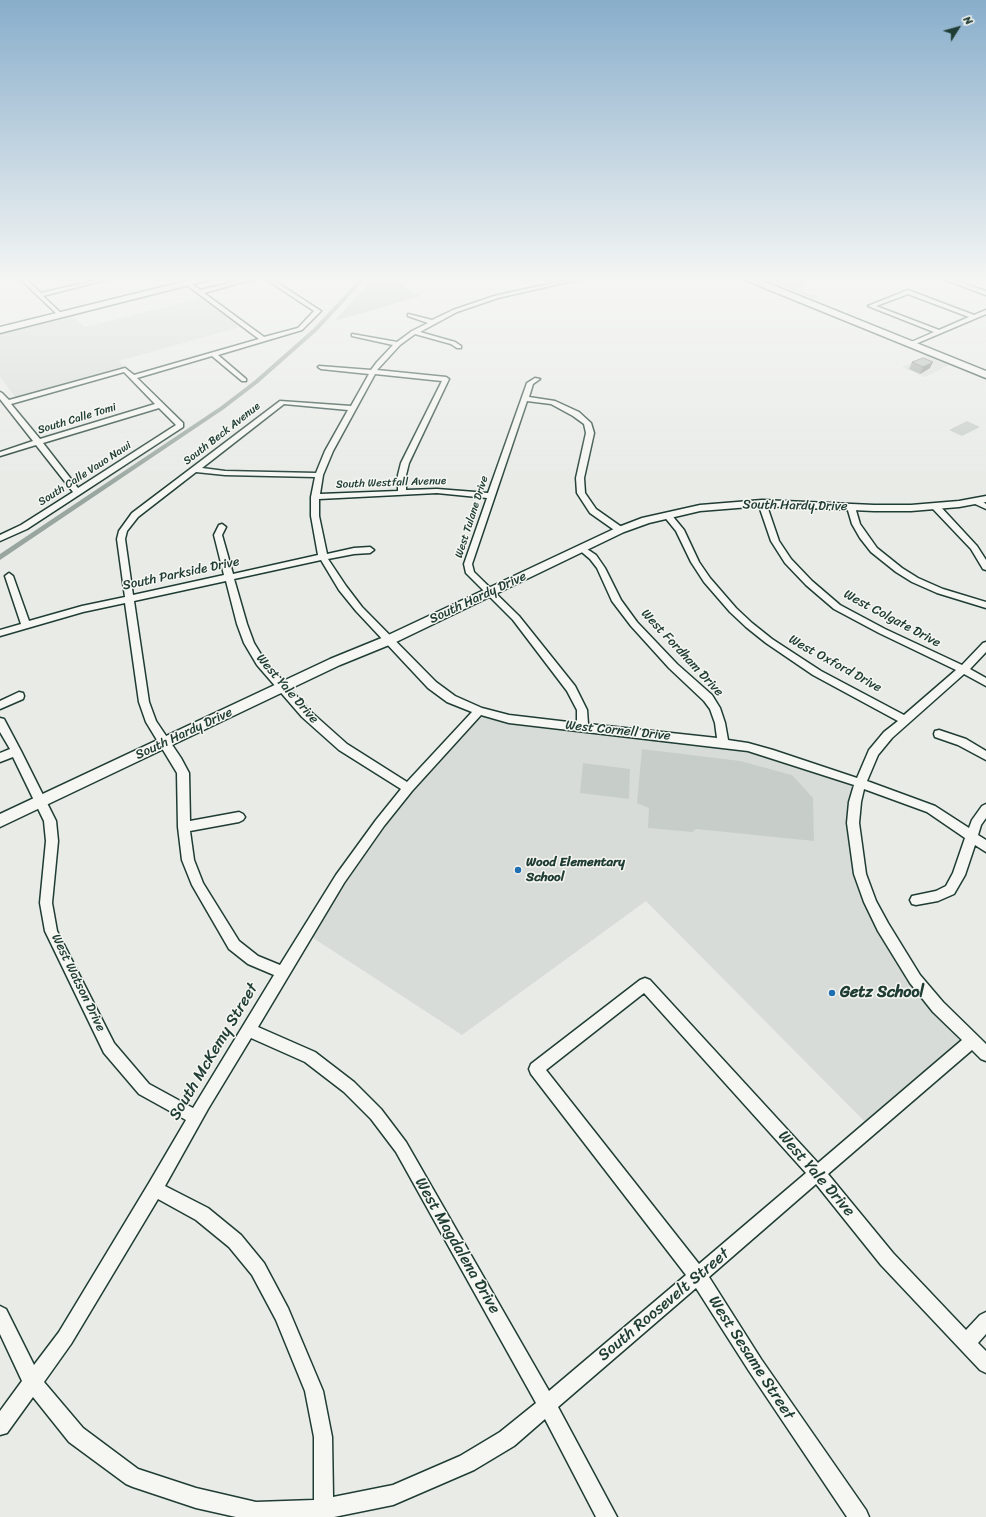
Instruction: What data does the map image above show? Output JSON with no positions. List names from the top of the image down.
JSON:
{
  "streets": {
    "street": [
      "South Calle Tomi",
      "South Beck Avenue",
      "South Calle Vauo Nawi",
      "South Westfall Avenue",
      "South Hardy Drive",
      "West Tulane Drive",
      "South Parkside Drive",
      "West Colgate Drive",
      "West Fordham Drive",
      "West Oxford Drive",
      "West Yale Drive",
      "West Cornell Drive",
      "West Watson Drive",
      "South McKemy Street",
      "West Magdalena Drive",
      "South Roosevelt Street",
      "West Sesame Street"
    ]
  },
  "crossings": [
    ["South Calle Tomi", "South Calle Vauo Nawi"],
    ["South Beck Avenue", "South Westfall Avenue"],
    ["South Beck Avenue", "South Parkside Drive"],
    ["South Beck Avenue", "West Cornell Drive"],
    ["South Westfall Avenue", "West Tulane Drive"],
    ["South Westfall Avenue", "West Cornell Drive"],
    ["South Hardy Drive", "West Tulane Drive"],
    ["South Hardy Drive", "West Colgate Drive"],
    ["South Hardy Drive", "West Fordham Drive"],
    ["South Hardy Drive", "West Oxford Drive"],
    ["South Hardy Drive", "West Yale Drive"],
    ["South Hardy Drive", "West Cornell Drive"],
    ["South Hardy Drive", "West Watson Drive"],
    ["West Tulane Drive", "West Cornell Drive"],
    ["South Parkside Drive", "West Yale Drive"],
    ["South Parkside Drive", "West Cornell Drive"],
    ["West Fordham Drive", "West Cornell Drive"],
    ["West Yale Drive", "South McKemy Street"],
    ["West Yale Drive", "South Roosevelt Street"],
    ["West Yale Drive", "West Sesame Street"],
    ["West Cornell Drive", "South McKemy Street"],
    ["West Watson Drive", "South McKemy Street"],
    ["South McKemy Street", "West Magdalena Drive"],
    ["South McKemy Street", "South Roosevelt Street"],
    ["West Magdalena Drive", "South Roosevelt Street"],
    ["South Roosevelt Street", "West Sesame Street"]
  ],
  "places": ["Wood Elementary School", "Getz School"],
  "north": "top right"
}
